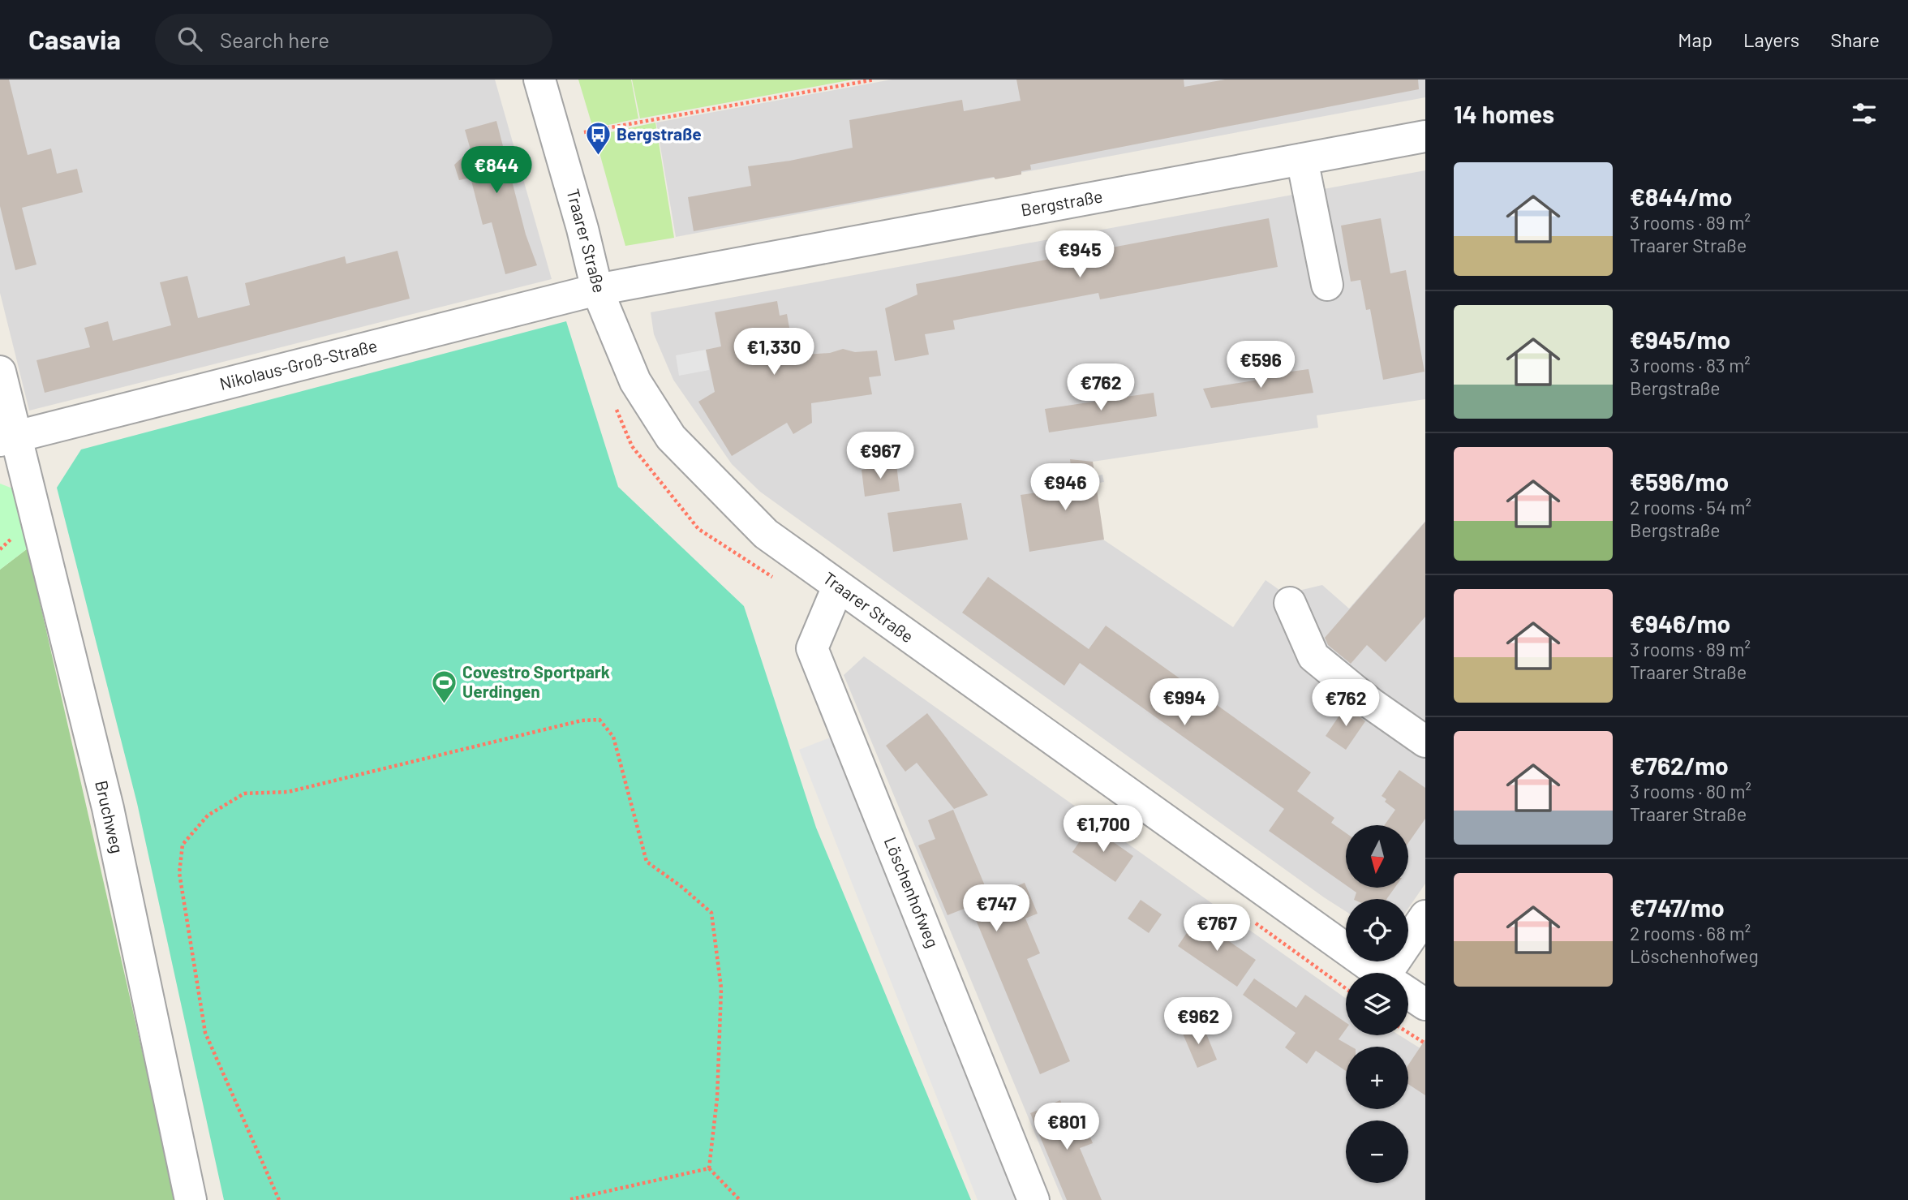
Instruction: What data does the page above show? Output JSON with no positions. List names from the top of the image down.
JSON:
{
  "streets": {
    "street": [
      "Bergstraße",
      "Traarer Straße",
      "Nikolaus-Groß-Straße",
      "Bruchweg",
      "Löschenhofweg"
    ]
  },
  "crossings": [
    ["Bergstraße", "Traarer Straße"],
    ["Bergstraße", "Nikolaus-Groß-Straße"],
    ["Traarer Straße", "Nikolaus-Groß-Straße"],
    ["Traarer Straße", "Löschenhofweg"],
    ["Nikolaus-Groß-Straße", "Bruchweg"]
  ],
  "places": {
    "bus stop": ["Bergstraße"],
    "sports": ["Covestro Sportpark Uerdingen"]
  },
  "north": "bottom",
  "page": {
    "header": "Casavia",
    "search": "Search here",
    "nav": ["Map", "Layers", "Share"],
    "heading": "14 homes",
    "price": [
      "€844",
      "€945",
      "€1,330",
      "€596",
      "€762",
      "€967",
      "€946",
      "€994",
      "€762",
      "€1,700",
      "€747",
      "€767",
      "€962",
      "€801"
    ],
    "list": [
      {
        "name": "€844/mo",
        "note": "3 rooms · 89 m² · Traarer Straße"
      },
      {
        "name": "€945/mo",
        "note": "3 rooms · 83 m² · Bergstraße"
      },
      {
        "name": "€596/mo",
        "note": "2 rooms · 54 m² · Bergstraße"
      },
      {
        "name": "€946/mo",
        "note": "3 rooms · 89 m² · Traarer Straße"
      },
      {
        "name": "€762/mo",
        "note": "3 rooms · 80 m² · Traarer Straße"
      },
      {
        "name": "€747/mo",
        "note": "2 rooms · 68 m² · Löschenhofweg"
      }
    ],
    "map_buttons": ["+", "−"]
  }
}
